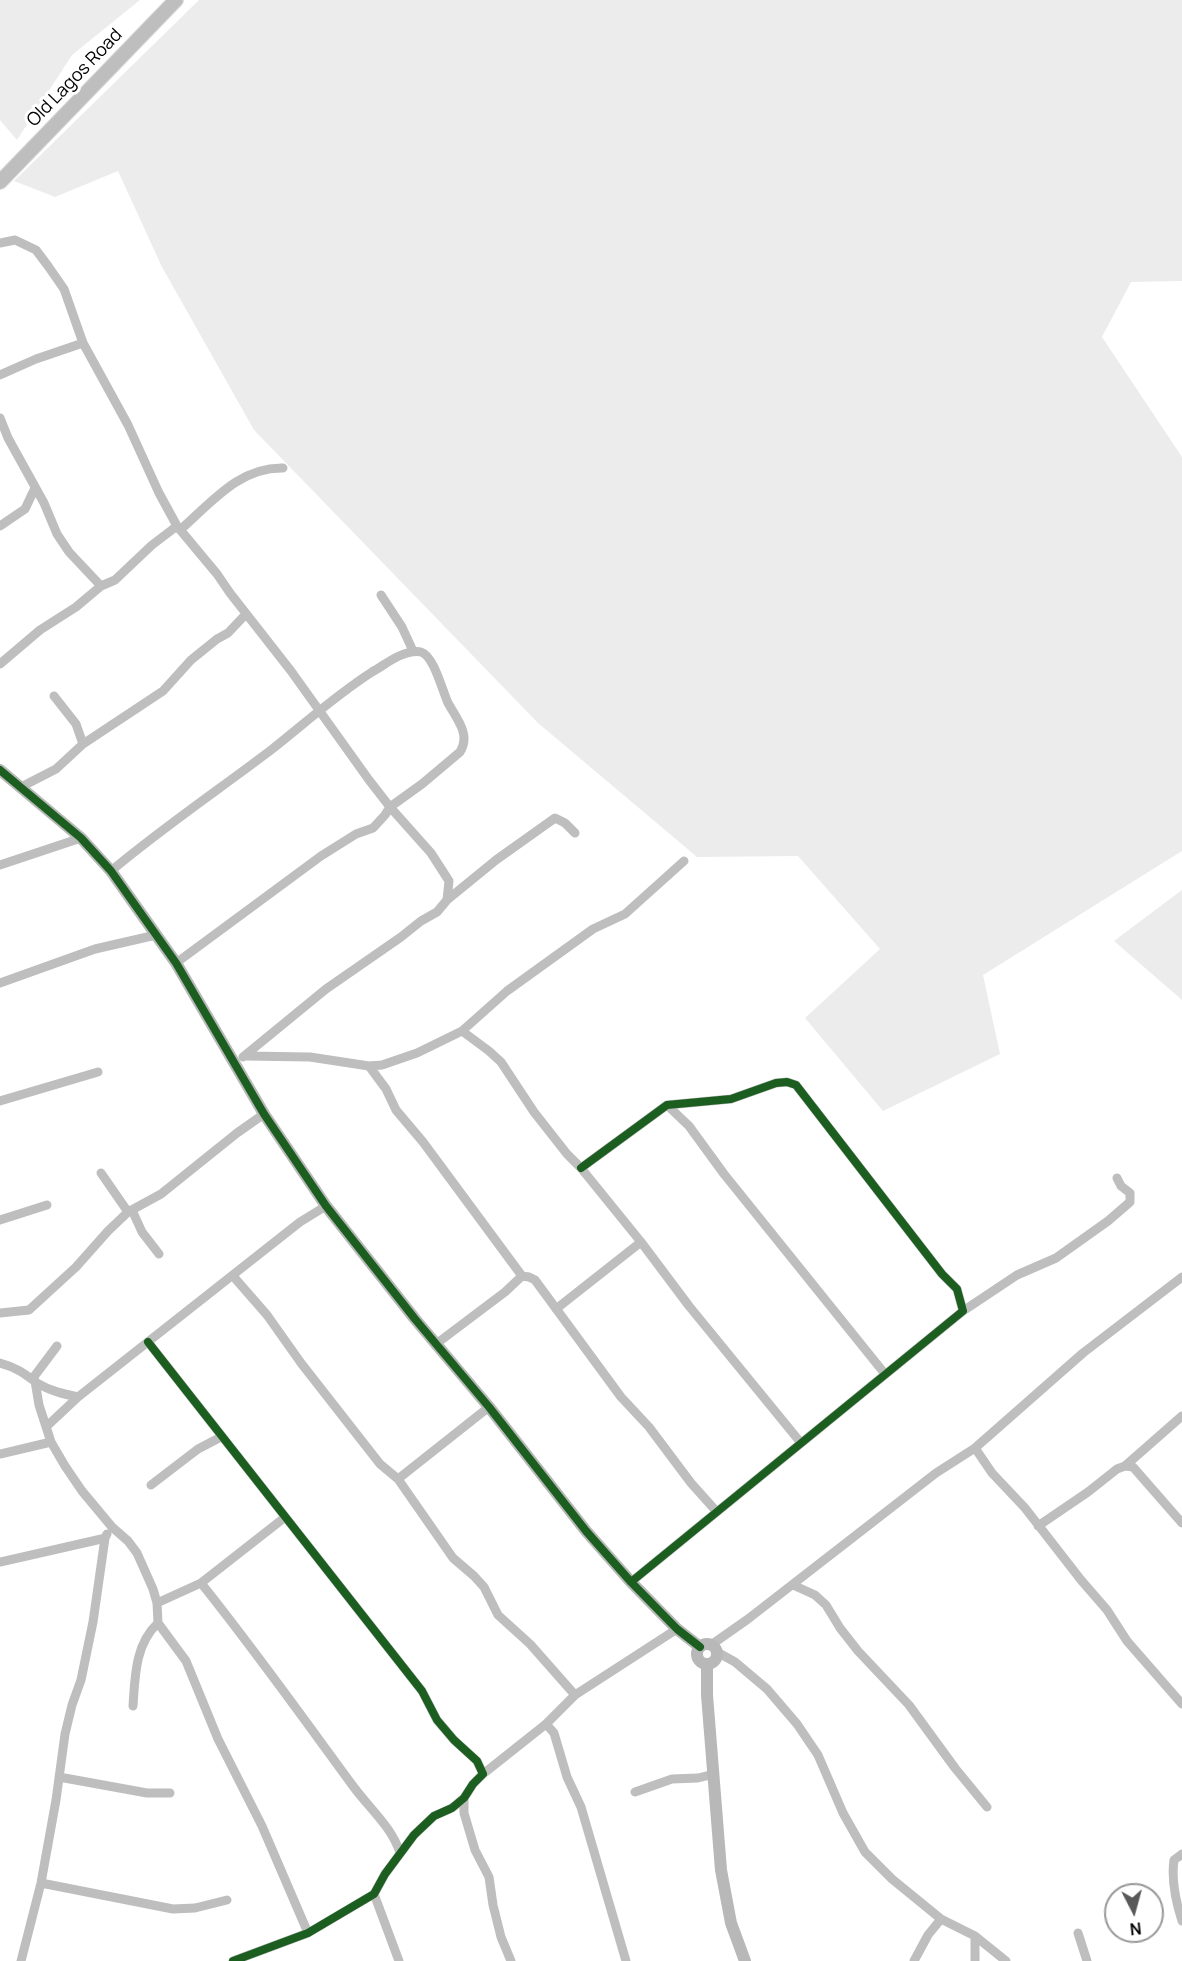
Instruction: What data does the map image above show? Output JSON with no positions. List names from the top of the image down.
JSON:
{
  "streets": {
    "main road": ["Old Lagos Road"]
  },
  "north": "bottom"
}
